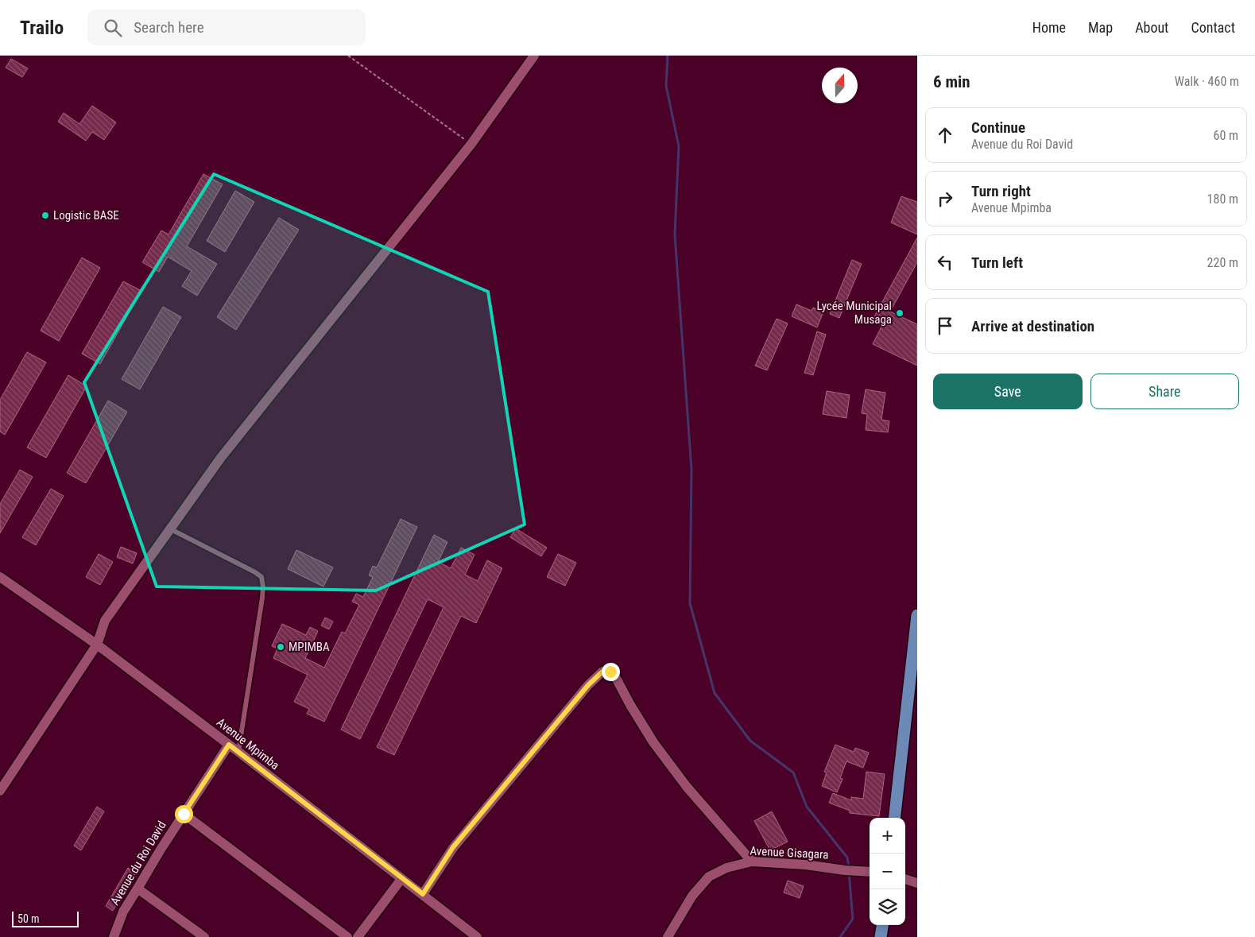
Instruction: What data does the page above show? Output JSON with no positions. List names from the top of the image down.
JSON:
{
  "streets": {
    "street": ["Avenue Mpimba", "Avenue Gisagara", "Avenue du Roi David"]
  },
  "crossings": [
    ["Avenue Mpimba", "Avenue du Roi David"]
  ],
  "places": ["Logistic BASE", "Lycée Municipal Musaga", "MPIMBA"],
  "scale_bar": "50 m",
  "north": "top",
  "page": {
    "header": "Trailo",
    "search": "Search here",
    "nav": [
      "Home",
      "Map",
      "About",
      "Contact"
    ],
    "heading": ["6 min", "Walk · 460 m"],
    "list": [
      ["Continue", "Avenue du Roi David", "60 m"],
      ["Turn right", "Avenue Mpimba", "180 m"],
      ["Turn left", "220 m"],
      "Arrive at destination"
    ],
    "buttons": ["Save", "Share"],
    "map_buttons": ["+", "−"],
    "scale": "50 m"
  }
}
